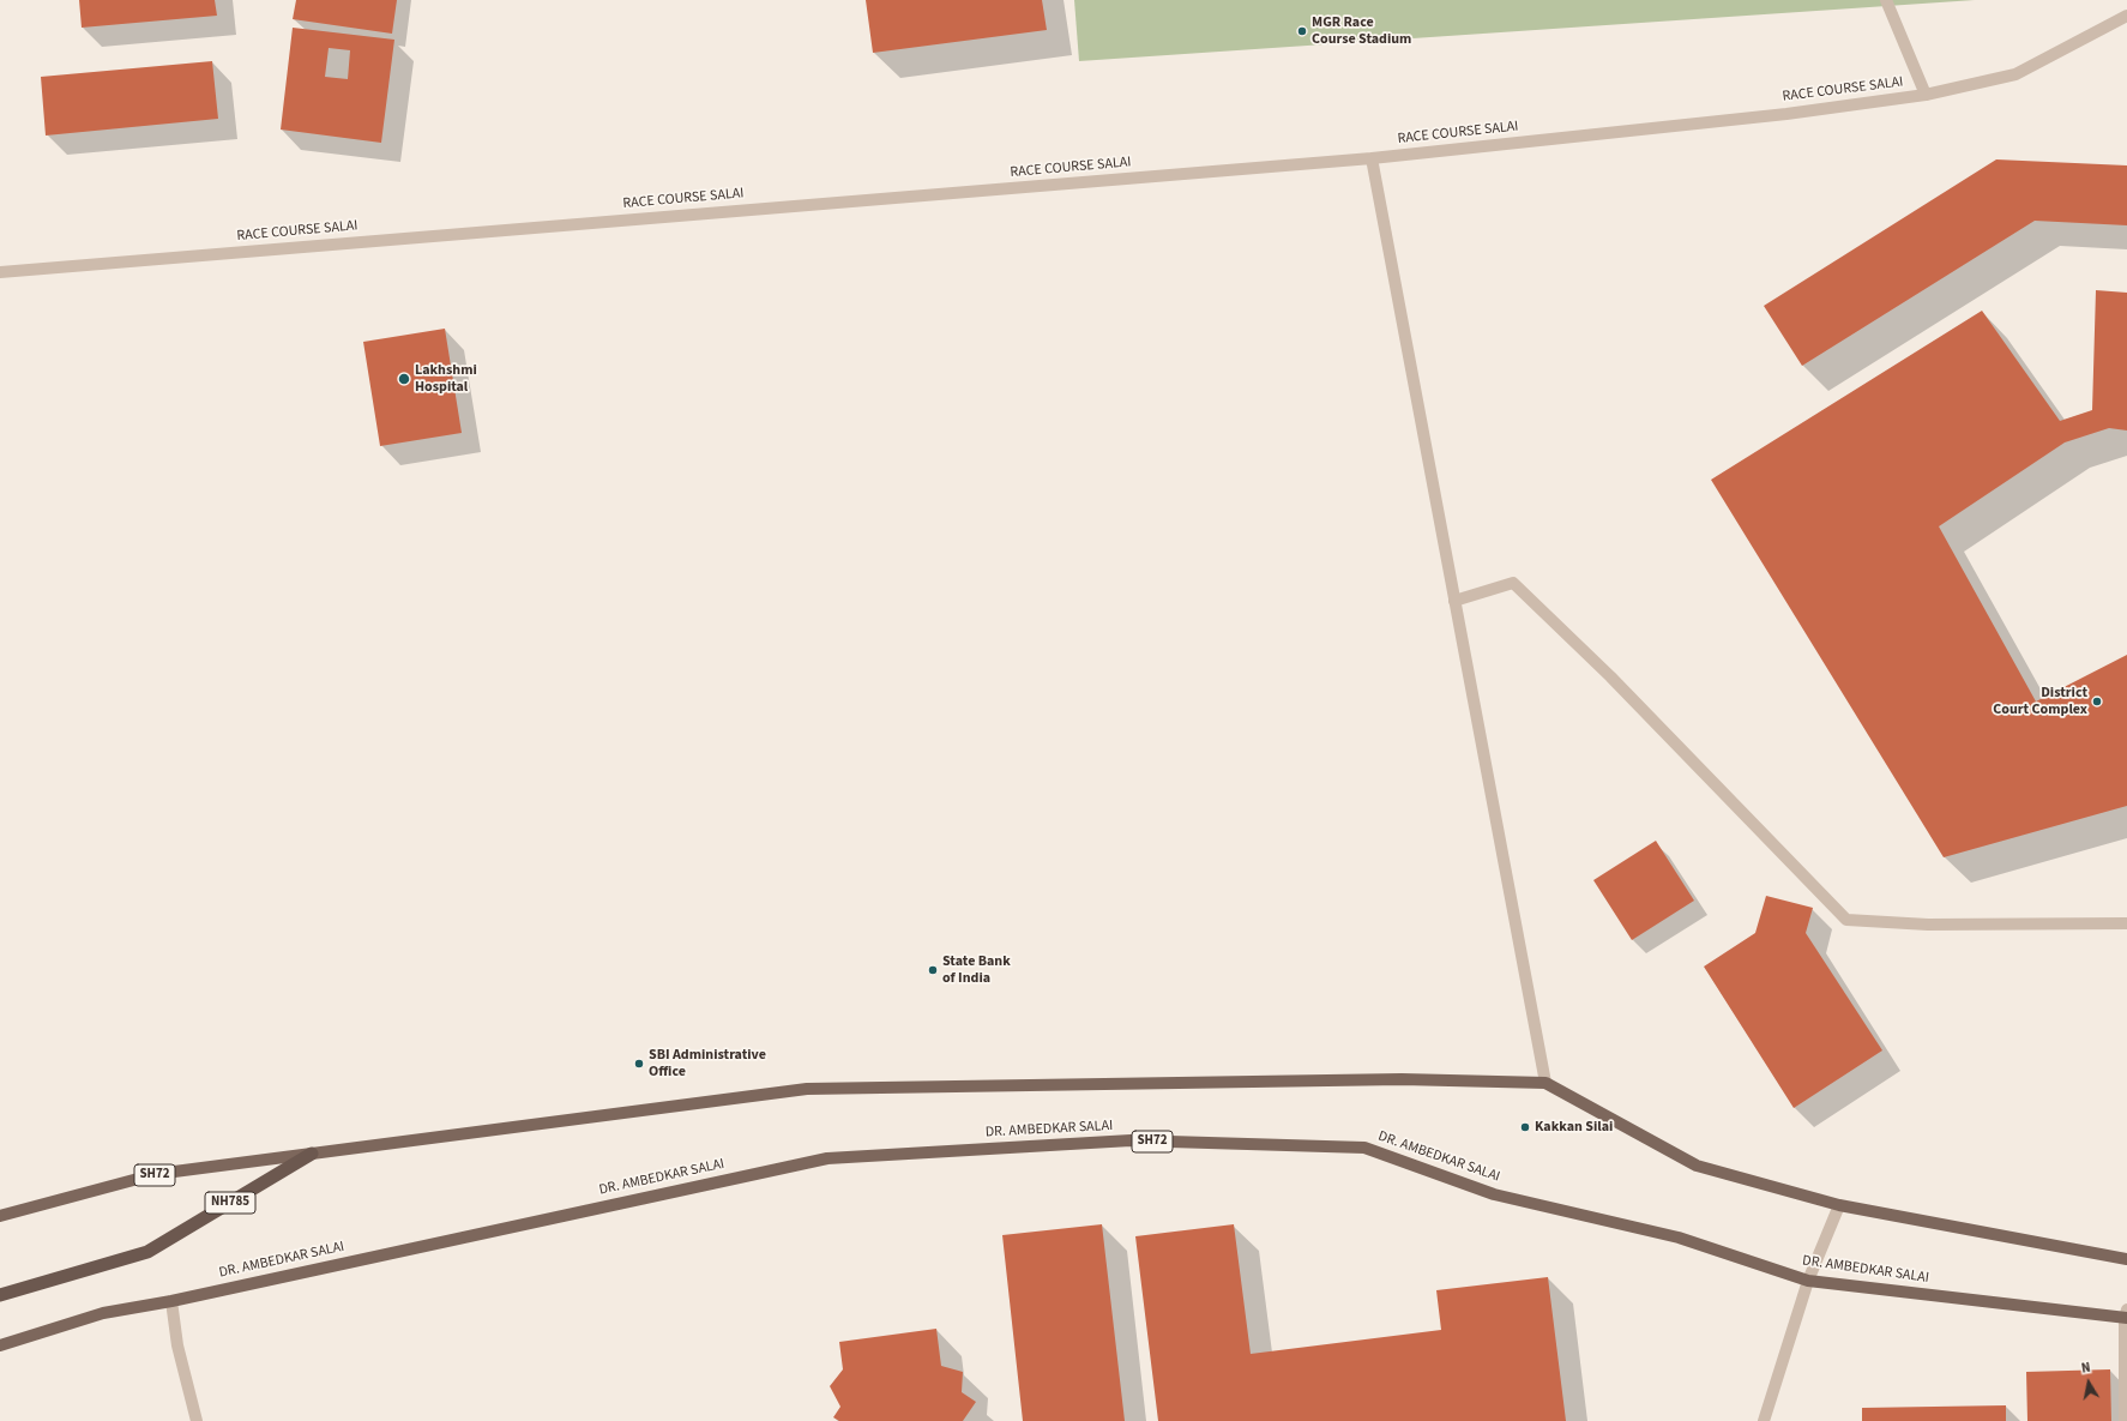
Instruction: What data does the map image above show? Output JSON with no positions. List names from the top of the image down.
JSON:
{
  "streets": {
    "highway": ["NH785"],
    "main road": ["DR. AMBEDKAR SALAI", "SH72"],
    "street": ["RACE COURSE SALAI"]
  },
  "crossings": [
    ["SH72", "NH785"]
  ],
  "places": [
    "MGR Race Course Stadium",
    "Lakhshmi Hospital",
    "District Court Complex",
    "State Bank of India",
    "SBI Administrative Office",
    "Kakkan Silai"
  ],
  "north": "top"
}
